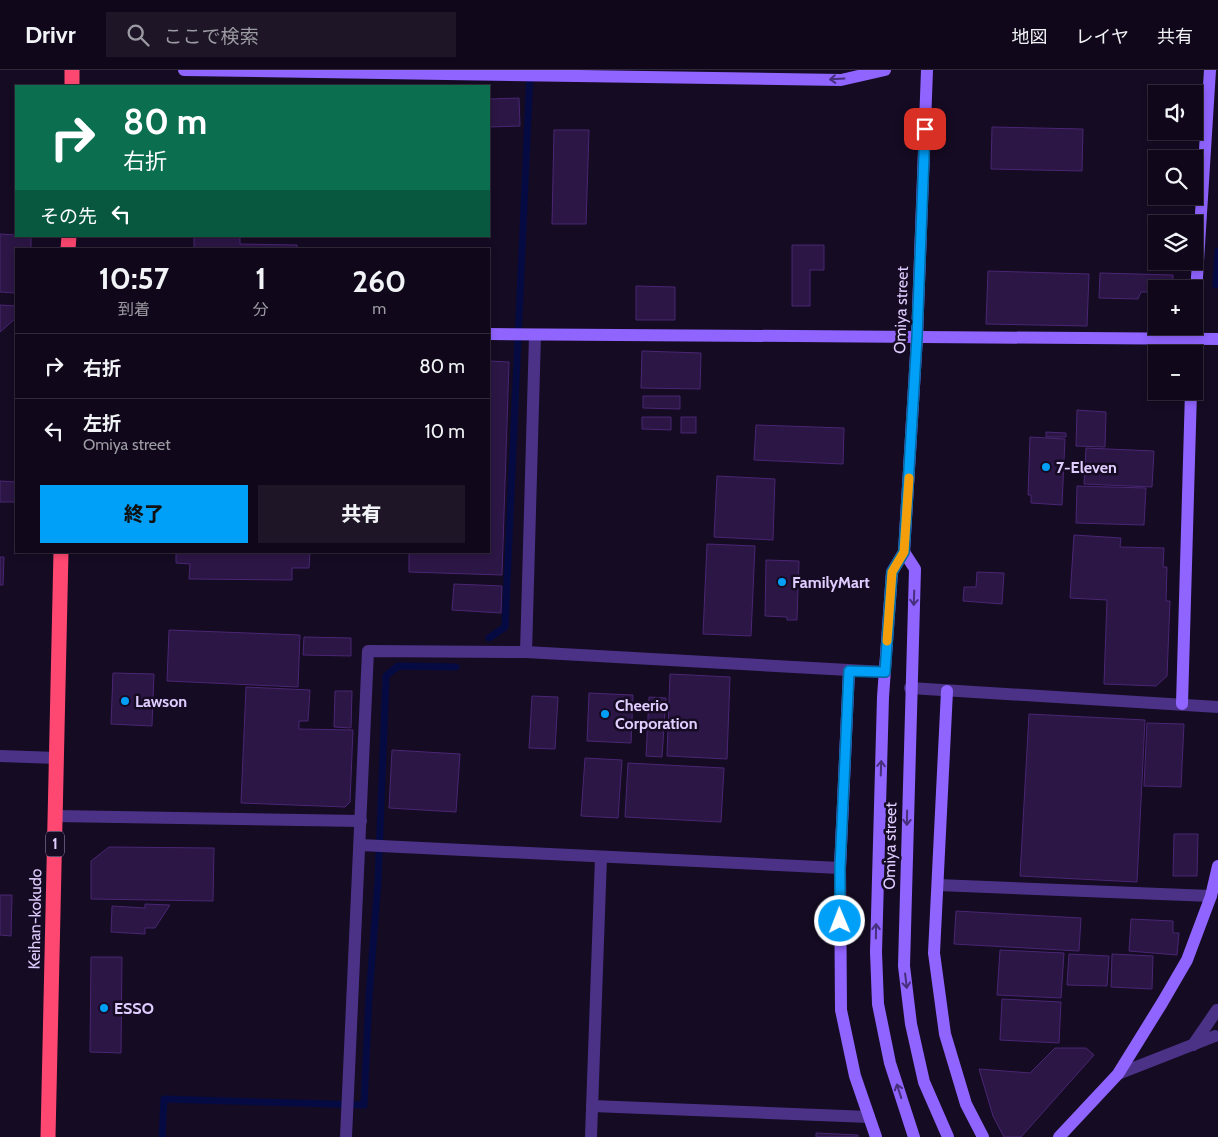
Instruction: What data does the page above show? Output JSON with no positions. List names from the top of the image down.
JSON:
{
  "streets": {
    "highway": ["1", "Keihan-kokudo"],
    "street": ["Omiya street"]
  },
  "places": [
    "7-Eleven",
    "FamilyMart",
    "Lawson",
    "Cheerio Corporation",
    "ESSO"
  ],
  "page": {
    "header": "Drivr",
    "search": "ここで検索",
    "nav": ["地図", "レイヤ", "共有"],
    "map_buttons": ["+", "−"],
    "turn": ["80 m", "右折"],
    "then": "その先",
    "eta": [
      "10:57",
      "到着",
      "1",
      "分",
      "260",
      "m"
    ],
    "list": [
      {
        "name": "右折",
        "value": "80 m"
      },
      {
        "name": "左折",
        "note": "Omiya street",
        "value": "10 m"
      }
    ],
    "buttons": ["終了", "共有"]
  }
}
